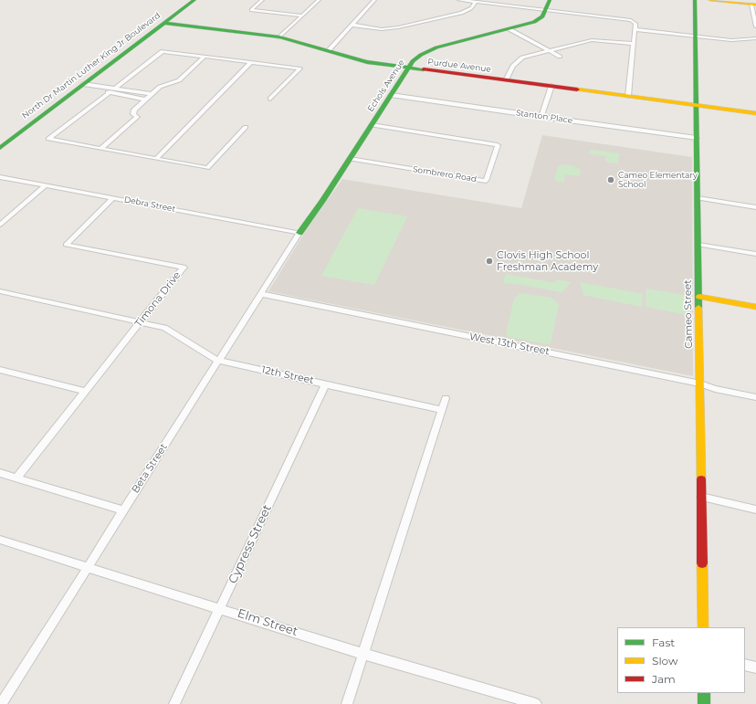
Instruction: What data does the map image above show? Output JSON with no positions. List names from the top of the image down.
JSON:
{
  "streets": {
    "street": [
      "North Dr Martin Luther King Jr Boulevard",
      "Purdue Avenue",
      "Echols Avenue",
      "Stanton Place",
      "Sombrero Road",
      "Debra Street",
      "Timona Drive",
      "Cameo Street",
      "West 13th Street",
      "12th Street",
      "Beta Street",
      "Cypress Street",
      "Elm Street"
    ]
  },
  "crossings": [
    ["North Dr Martin Luther King Jr Boulevard", "Purdue Avenue"],
    ["Purdue Avenue", "Echols Avenue"],
    ["Purdue Avenue", "Cameo Street"],
    ["Echols Avenue", "Stanton Place"],
    ["Echols Avenue", "Sombrero Road"],
    ["Echols Avenue", "Debra Street"],
    ["Echols Avenue", "Beta Street"],
    ["Stanton Place", "Cameo Street"],
    ["Debra Street", "Timona Drive"],
    ["Debra Street", "Beta Street"],
    ["Timona Drive", "12th Street"],
    ["Cameo Street", "West 13th Street"],
    ["West 13th Street", "Beta Street"],
    ["12th Street", "Beta Street"],
    ["12th Street", "Cypress Street"],
    ["Beta Street", "Elm Street"],
    ["Cypress Street", "Elm Street"]
  ],
  "places": ["Cameo Elementary School", "Clovis High School Freshman Academy"],
  "legend": ["Fast", "Slow", "Jam"]
}
